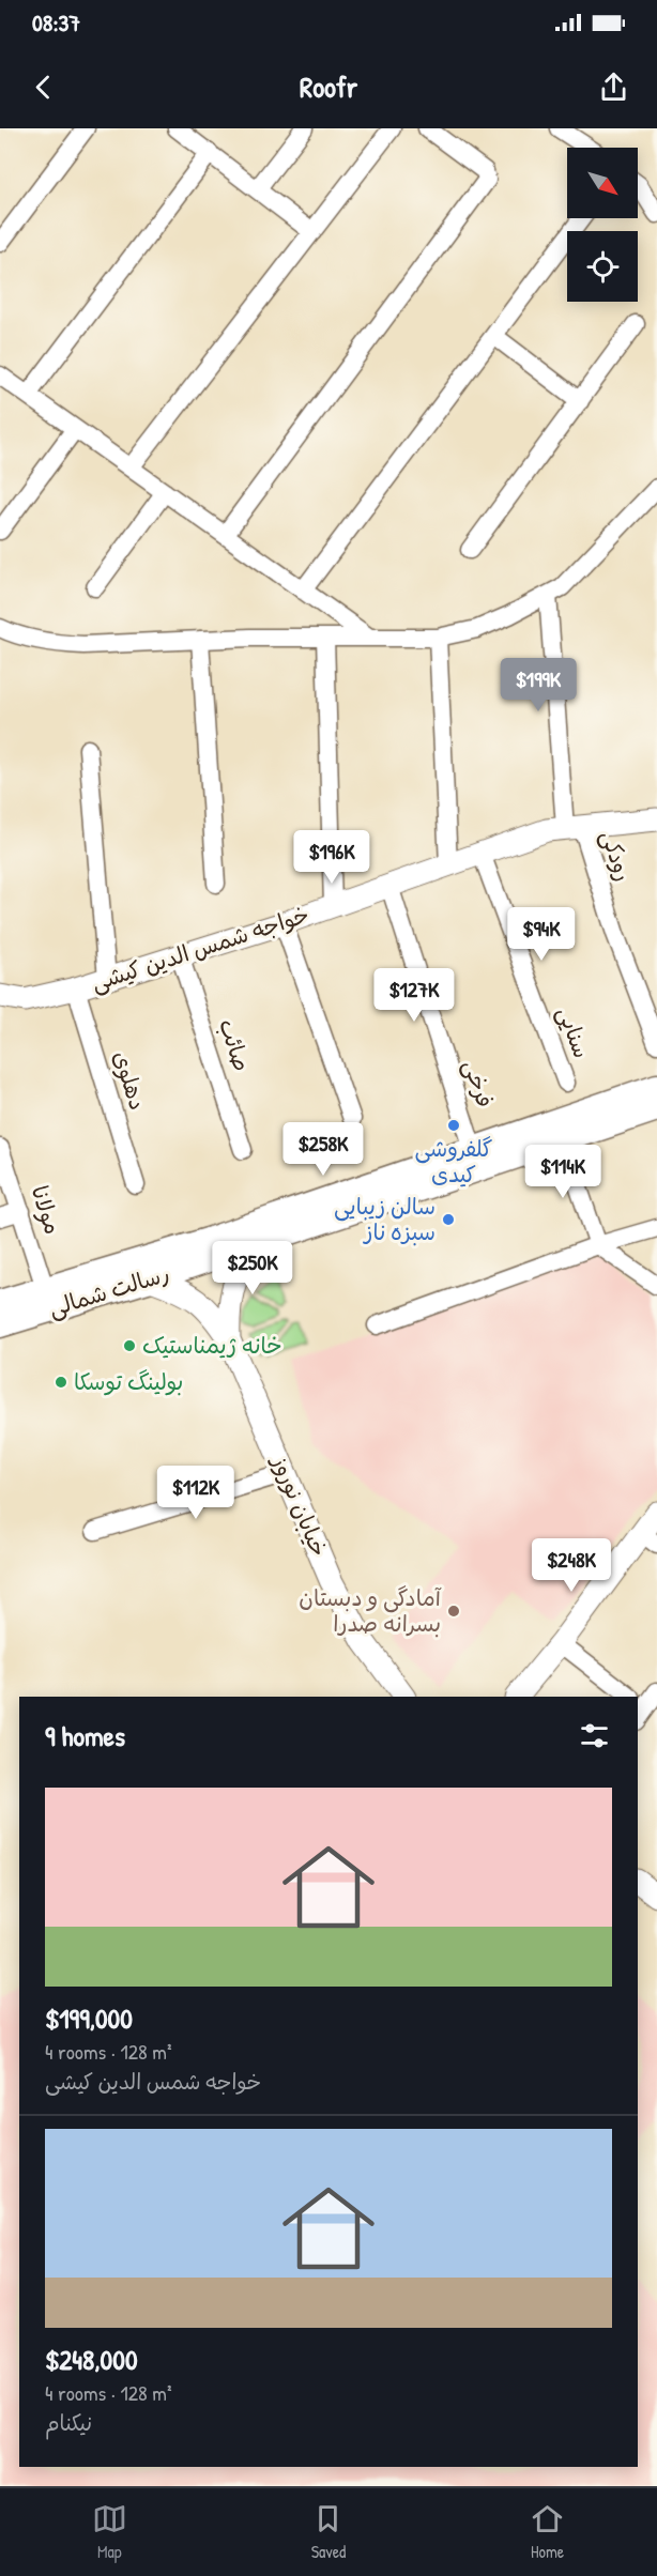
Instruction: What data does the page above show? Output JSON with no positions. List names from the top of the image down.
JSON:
{
  "streets": {
    "main road": ["رسالت شمالی"],
    "street": [
      "رودکی",
      "خواجه شمس الدين كيشی",
      "سنایی",
      "صائب",
      "دهلوی",
      "فرخی",
      "مولانا",
      "خیابان نوروز"
    ]
  },
  "crossings": [
    ["رودکی", "خواجه شمس الدين كيشی"],
    ["خواجه شمس الدين كيشی", "سنایی"],
    ["خواجه شمس الدين كيشی", "صائب"],
    ["خواجه شمس الدين كيشی", "دهلوی"],
    ["خواجه شمس الدين كيشی", "فرخی"],
    ["فرخی", "رسالت شمالی"],
    ["مولانا", "رسالت شمالی"],
    ["رسالت شمالی", "خیابان نوروز"]
  ],
  "places": [
    "گلفروشی کیدی",
    "سالن زیبایی سبزه ناز",
    "خانه ژیمناستیک",
    "بولینگ توسکا",
    "آمادگی و دبستان بسرانه صدرا"
  ],
  "north": "bottom right",
  "page": {
    "status": "08:37",
    "header": "Roofr",
    "price": [
      "$199K",
      "$196K",
      "$94K",
      "$127K",
      "$258K",
      "$114K",
      "$250K",
      "$112K",
      "$248K"
    ],
    "heading": "9 homes",
    "list": [
      {
        "name": "$199,000",
        "note": "4 rooms · 128 m² · خواجه شمس الدين كيشی"
      },
      {
        "name": "$248,000",
        "note": "4 rooms · 128 m² · نیکنام"
      }
    ],
    "tabs": ["Map", "Saved", "Home"]
  }
}
